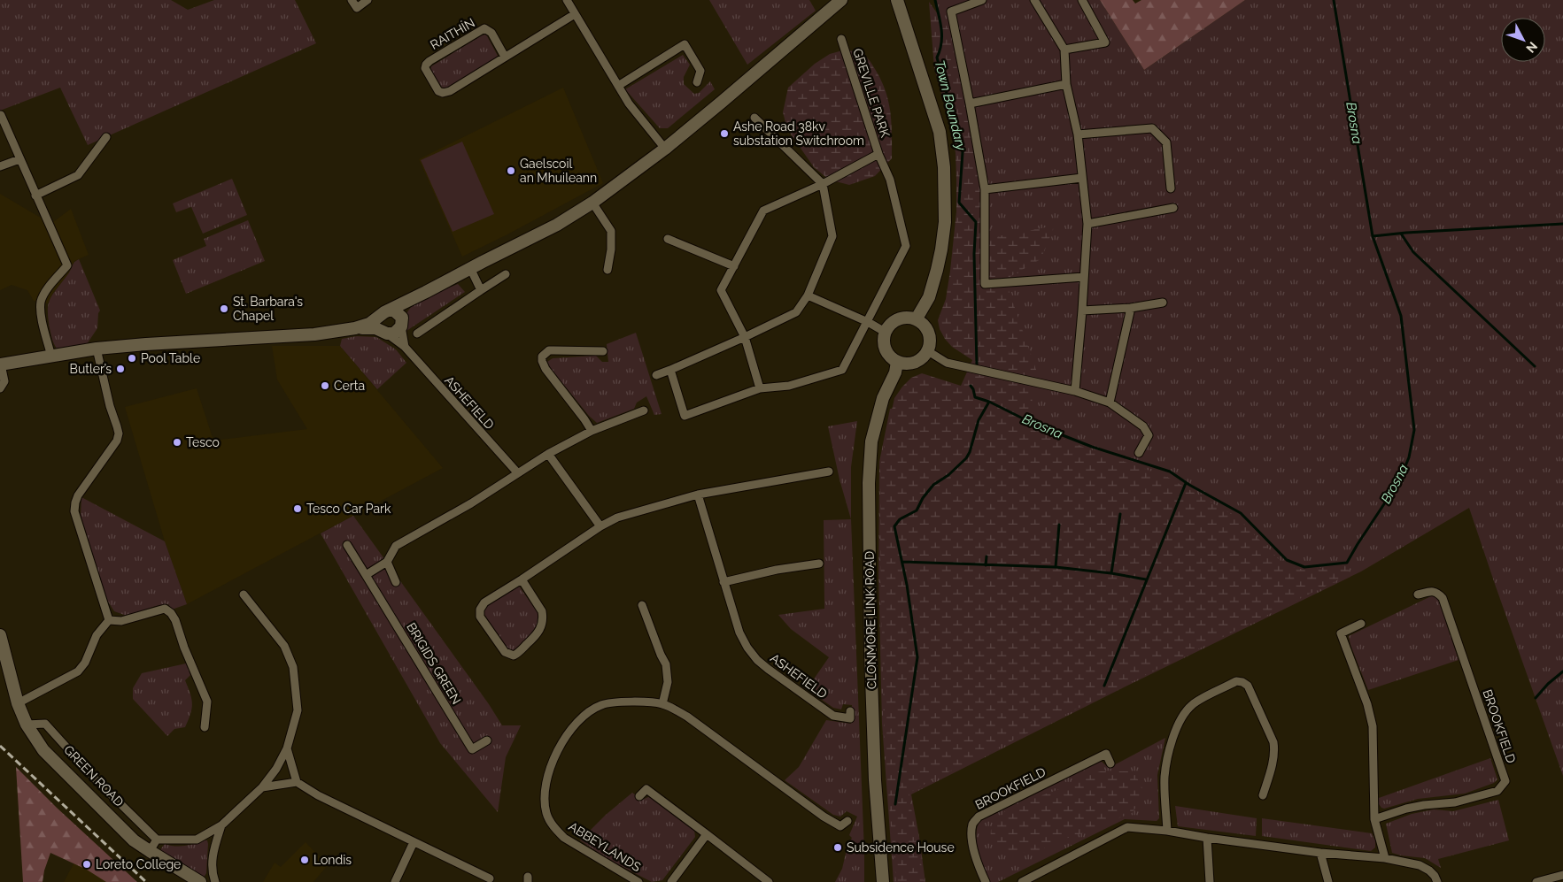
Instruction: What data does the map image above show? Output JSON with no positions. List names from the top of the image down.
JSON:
{
  "streets": {
    "street": [
      "RAITHÍN",
      "GREVILLE PARK",
      "ASHEFIELD",
      "CLONMORE LINK ROAD",
      "BRIGIDS GREEN",
      "BROOKFIELD",
      "GREEN ROAD",
      "ABBEYLANDS"
    ]
  },
  "water": ["Town Boundary", "Brosna"],
  "places": [
    "Ashe Road 38kv substation Switchroom",
    "Gaelscoil an Mhuileann",
    "St. Barbara's Chapel",
    "Pool Table",
    "Butler’s",
    "Certa",
    "Tesco",
    "Tesco Car Park",
    "Subsidence House",
    "Londis",
    "Loreto College"
  ],
  "north": "bottom right"
}
